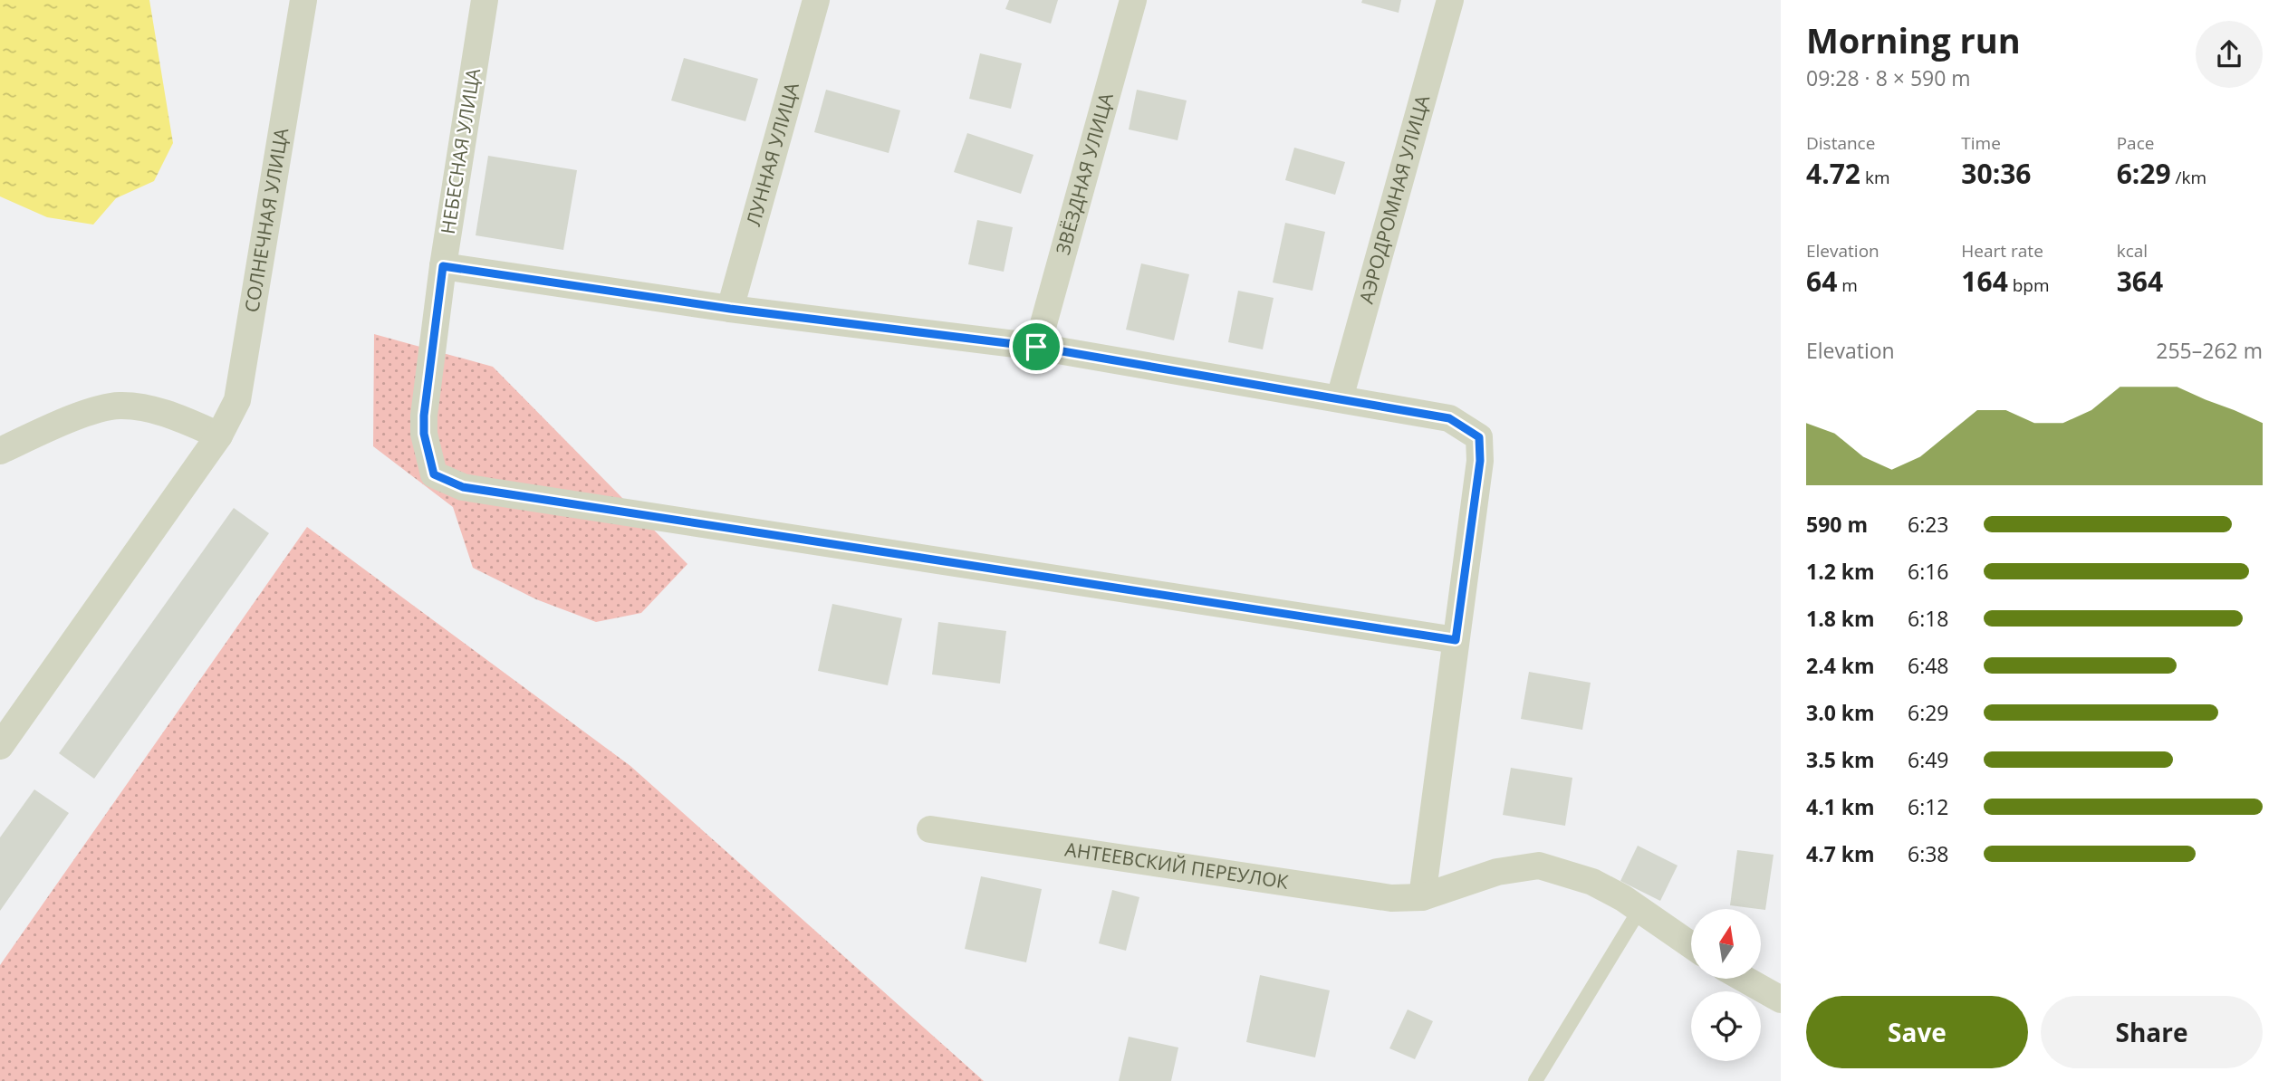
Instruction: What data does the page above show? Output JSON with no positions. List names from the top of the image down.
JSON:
{
  "streets": {
    "street": [
      "НЕБЕСНАЯ УЛИЦА",
      "ЛУННАЯ УЛИЦА",
      "ЗВЁЗДНАЯ УЛИЦА",
      "АЭРОДРОМНАЯ УЛИЦА",
      "СОЛНЕЧНАЯ УЛИЦА",
      "АНТЕЕВСКИЙ ПЕРЕУЛОК"
    ]
  },
  "north": "top",
  "page": {
    "heading": ["Morning run", "09:28 · 8 × 590 m"],
    "stats": [
      ["Distance", "4.72 km"],
      ["Time", "30:36"],
      ["Pace", "6:29 /km"],
      ["Elevation", "64 m"],
      ["Heart rate", "164 bpm"],
      ["kcal", "364"]
    ],
    "chart": ["Elevation", "255–262 m"],
    "list": [
      {
        "name": "590 m",
        "note": "6:23"
      },
      {
        "name": "1.2 km",
        "note": "6:16"
      },
      {
        "name": "1.8 km",
        "note": "6:18"
      },
      {
        "name": "2.4 km",
        "note": "6:48"
      },
      {
        "name": "3.0 km",
        "note": "6:29"
      },
      {
        "name": "3.5 km",
        "note": "6:49"
      },
      {
        "name": "4.1 km",
        "note": "6:12"
      },
      {
        "name": "4.7 km",
        "note": "6:38"
      }
    ],
    "buttons": ["Save", "Share"]
  }
}
